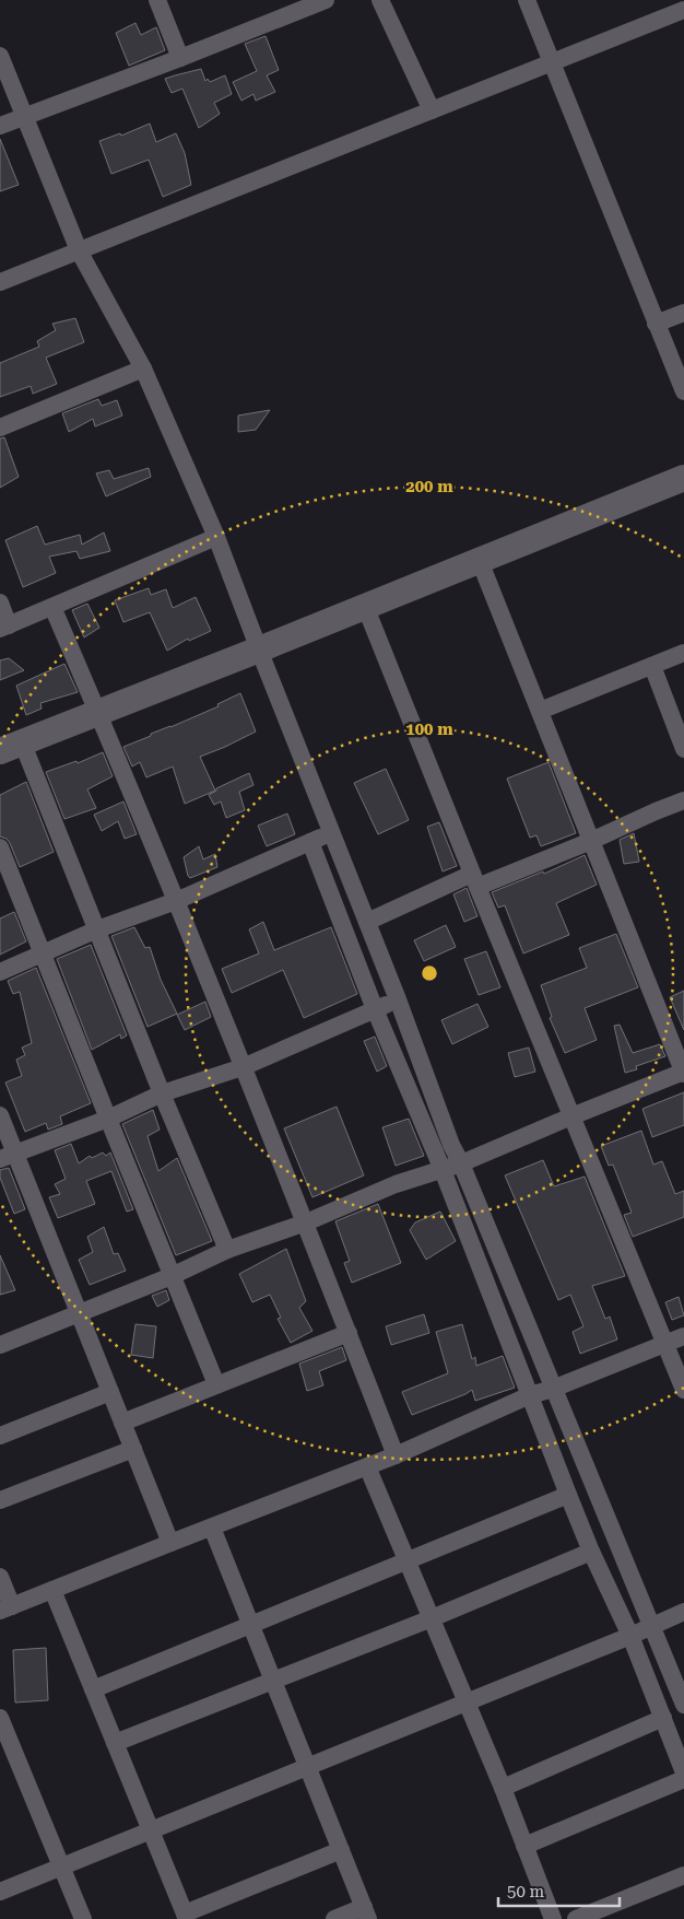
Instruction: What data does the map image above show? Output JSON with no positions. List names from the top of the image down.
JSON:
{
  "scale_bar": "50 m",
  "rings": ["200 m", "100 m"]
}
